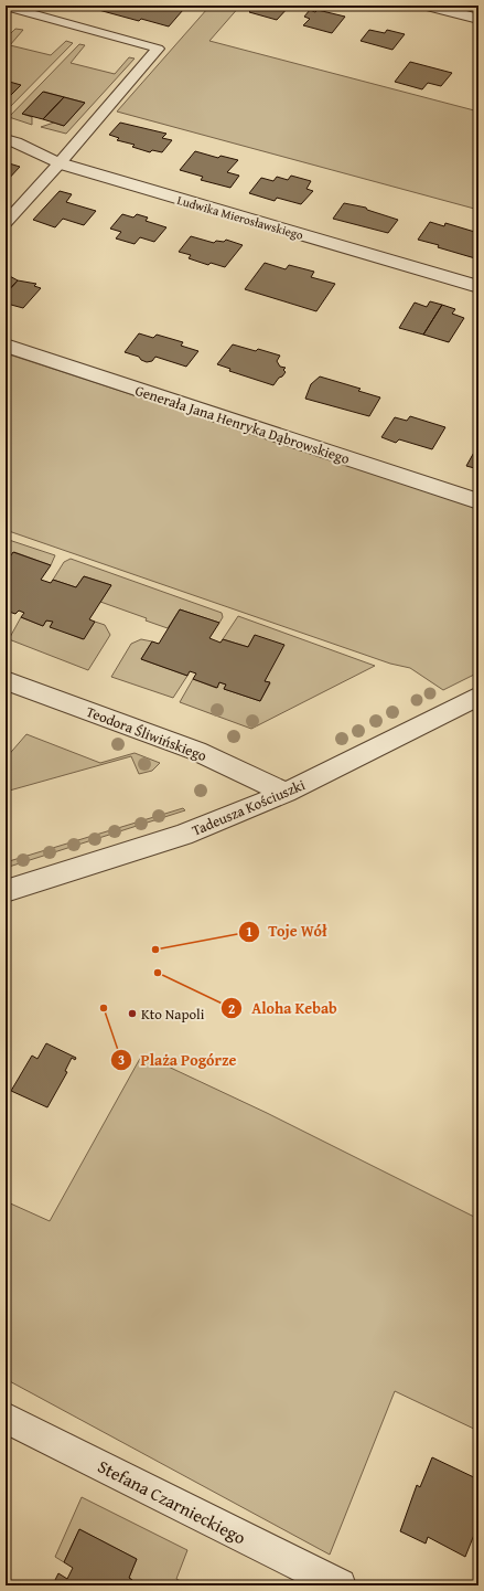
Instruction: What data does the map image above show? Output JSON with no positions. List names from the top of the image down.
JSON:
{
  "streets": {
    "street": [
      "Ludwika Mierosławskiego",
      "Generała Jana Henryka Dąbrowskiego",
      "Teodora Śliwińskiego",
      "Tadeusza Kościuszki",
      "Stefana Czarnieckiego"
    ]
  },
  "crossings": [
    ["Teodora Śliwińskiego", "Tadeusza Kościuszki"]
  ],
  "places": [
    "Toje Wół",
    "Aloha Kebab",
    "Plaża Pogórze",
    "Kto Napoli"
  ]
}
